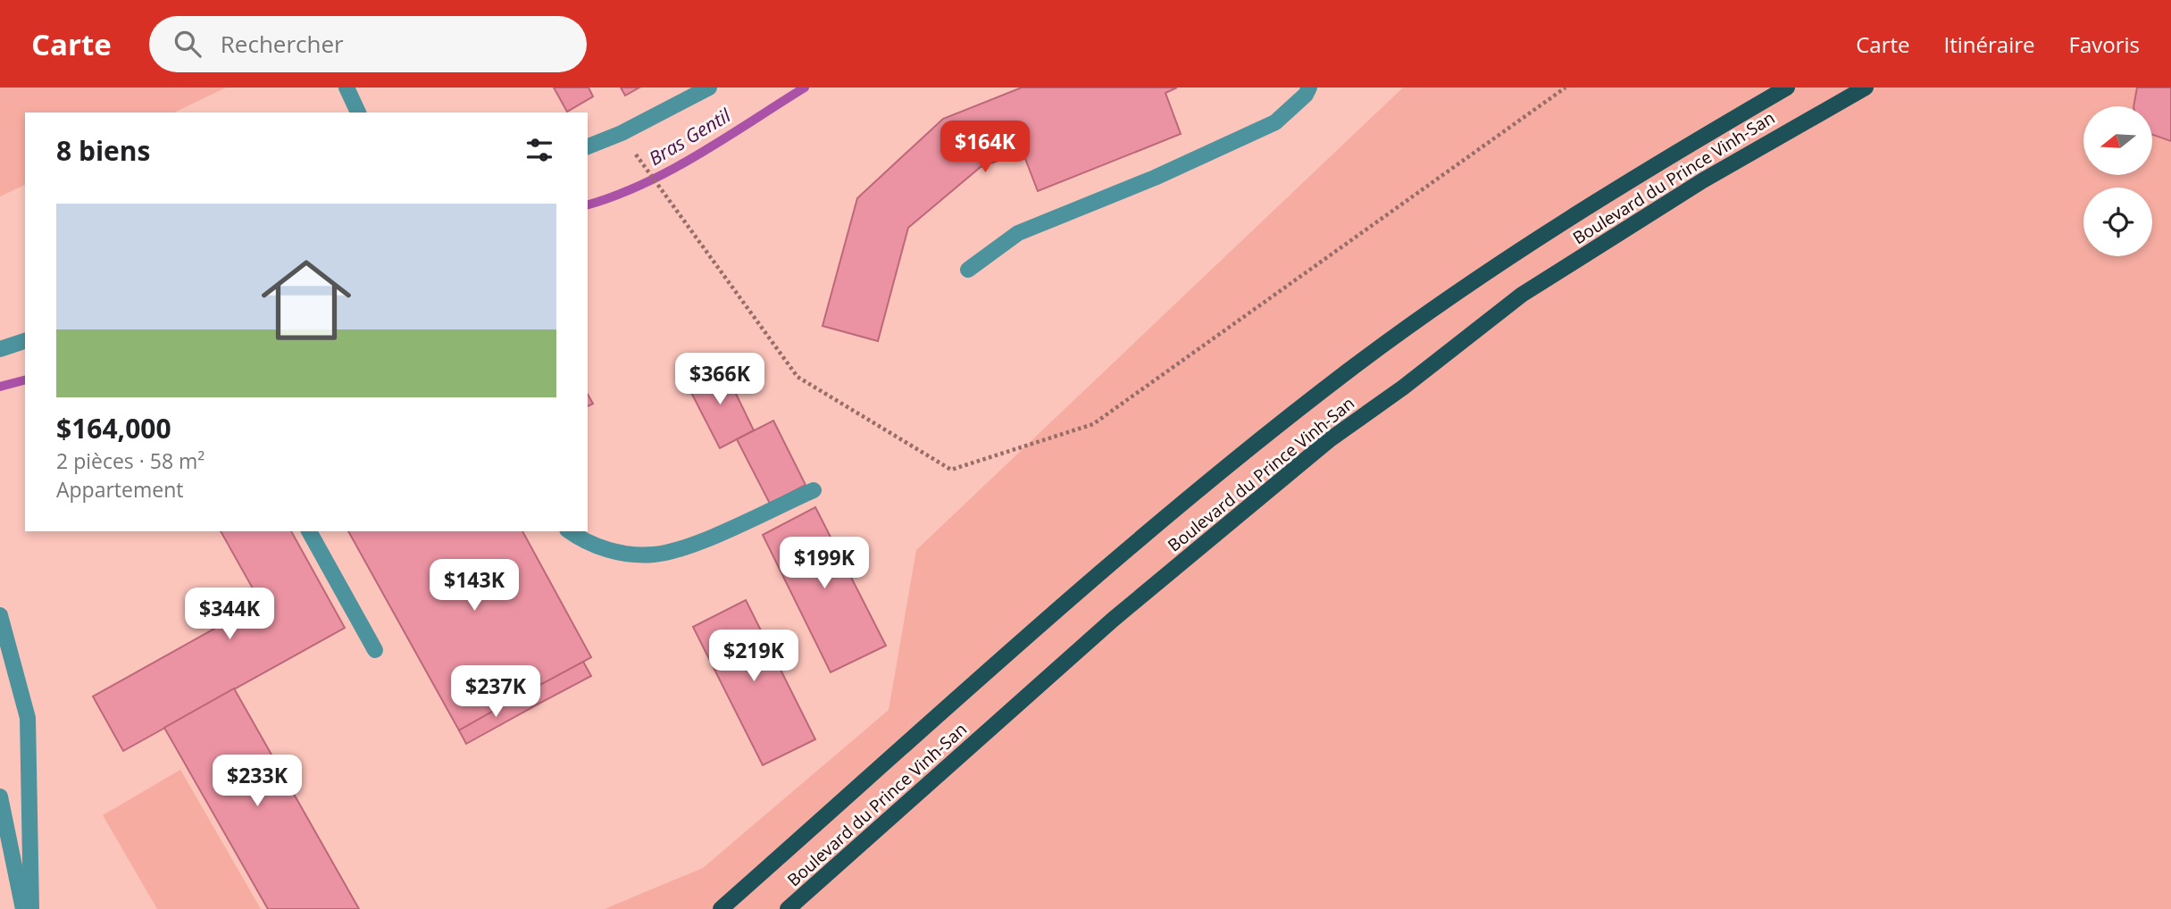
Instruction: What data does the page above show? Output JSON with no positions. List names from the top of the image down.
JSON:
{
  "streets": {
    "main road": ["Boulevard du Prince Vinh-San"]
  },
  "water": ["Bras Gentil"],
  "north": "left",
  "page": {
    "header": "Carte",
    "search": "Rechercher",
    "nav": ["Carte", "Itinéraire", "Favoris"],
    "heading": "8 biens",
    "price": [
      "$164K",
      "$366K",
      "$199K",
      "$143K",
      "$344K",
      "$219K",
      "$237K",
      "$233K"
    ],
    "list": [
      {
        "name": "$164,000",
        "note": "2 pièces · 58 m² · Appartement"
      }
    ]
  }
}
